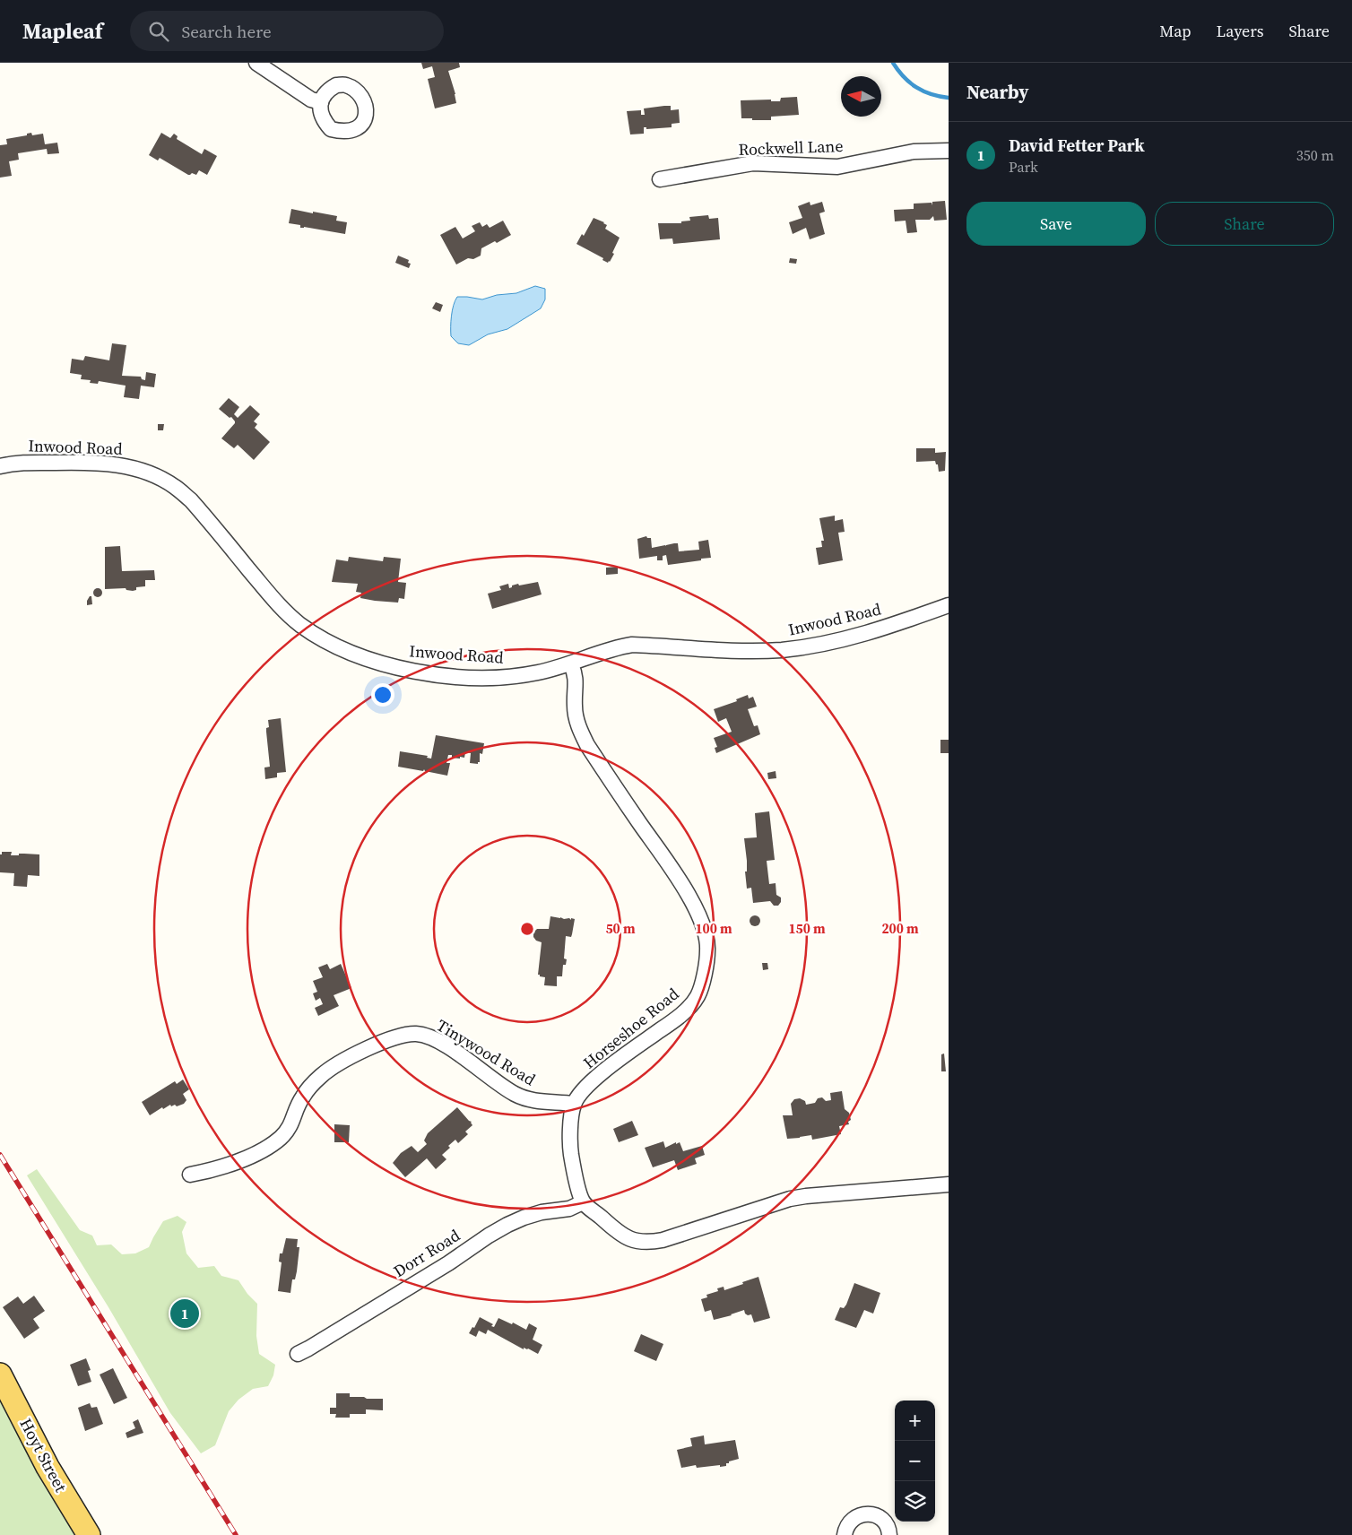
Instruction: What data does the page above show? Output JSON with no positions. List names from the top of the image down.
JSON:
{
  "streets": {
    "main road": ["Hoyt Street"],
    "street": [
      "Rockwell Lane",
      "Inwood Road",
      "Horseshoe Road",
      "Tinywood Road",
      "Dorr Road"
    ]
  },
  "crossings": [
    ["Inwood Road", "Horseshoe Road"],
    ["Horseshoe Road", "Tinywood Road"]
  ],
  "north": "left",
  "page": {
    "header": "Mapleaf",
    "search": "Search here",
    "nav": ["Map", "Layers", "Share"],
    "heading": "Nearby",
    "list": [
      {
        "mark": "1",
        "name": "David Fetter Park",
        "note": "Park",
        "value": "350 m"
      }
    ],
    "buttons": ["Save", "Share"],
    "pins": "1",
    "map_buttons": ["+", "−"]
  },
  "rings": [
    "50 m",
    "100 m",
    "150 m",
    "200 m"
  ]
}
